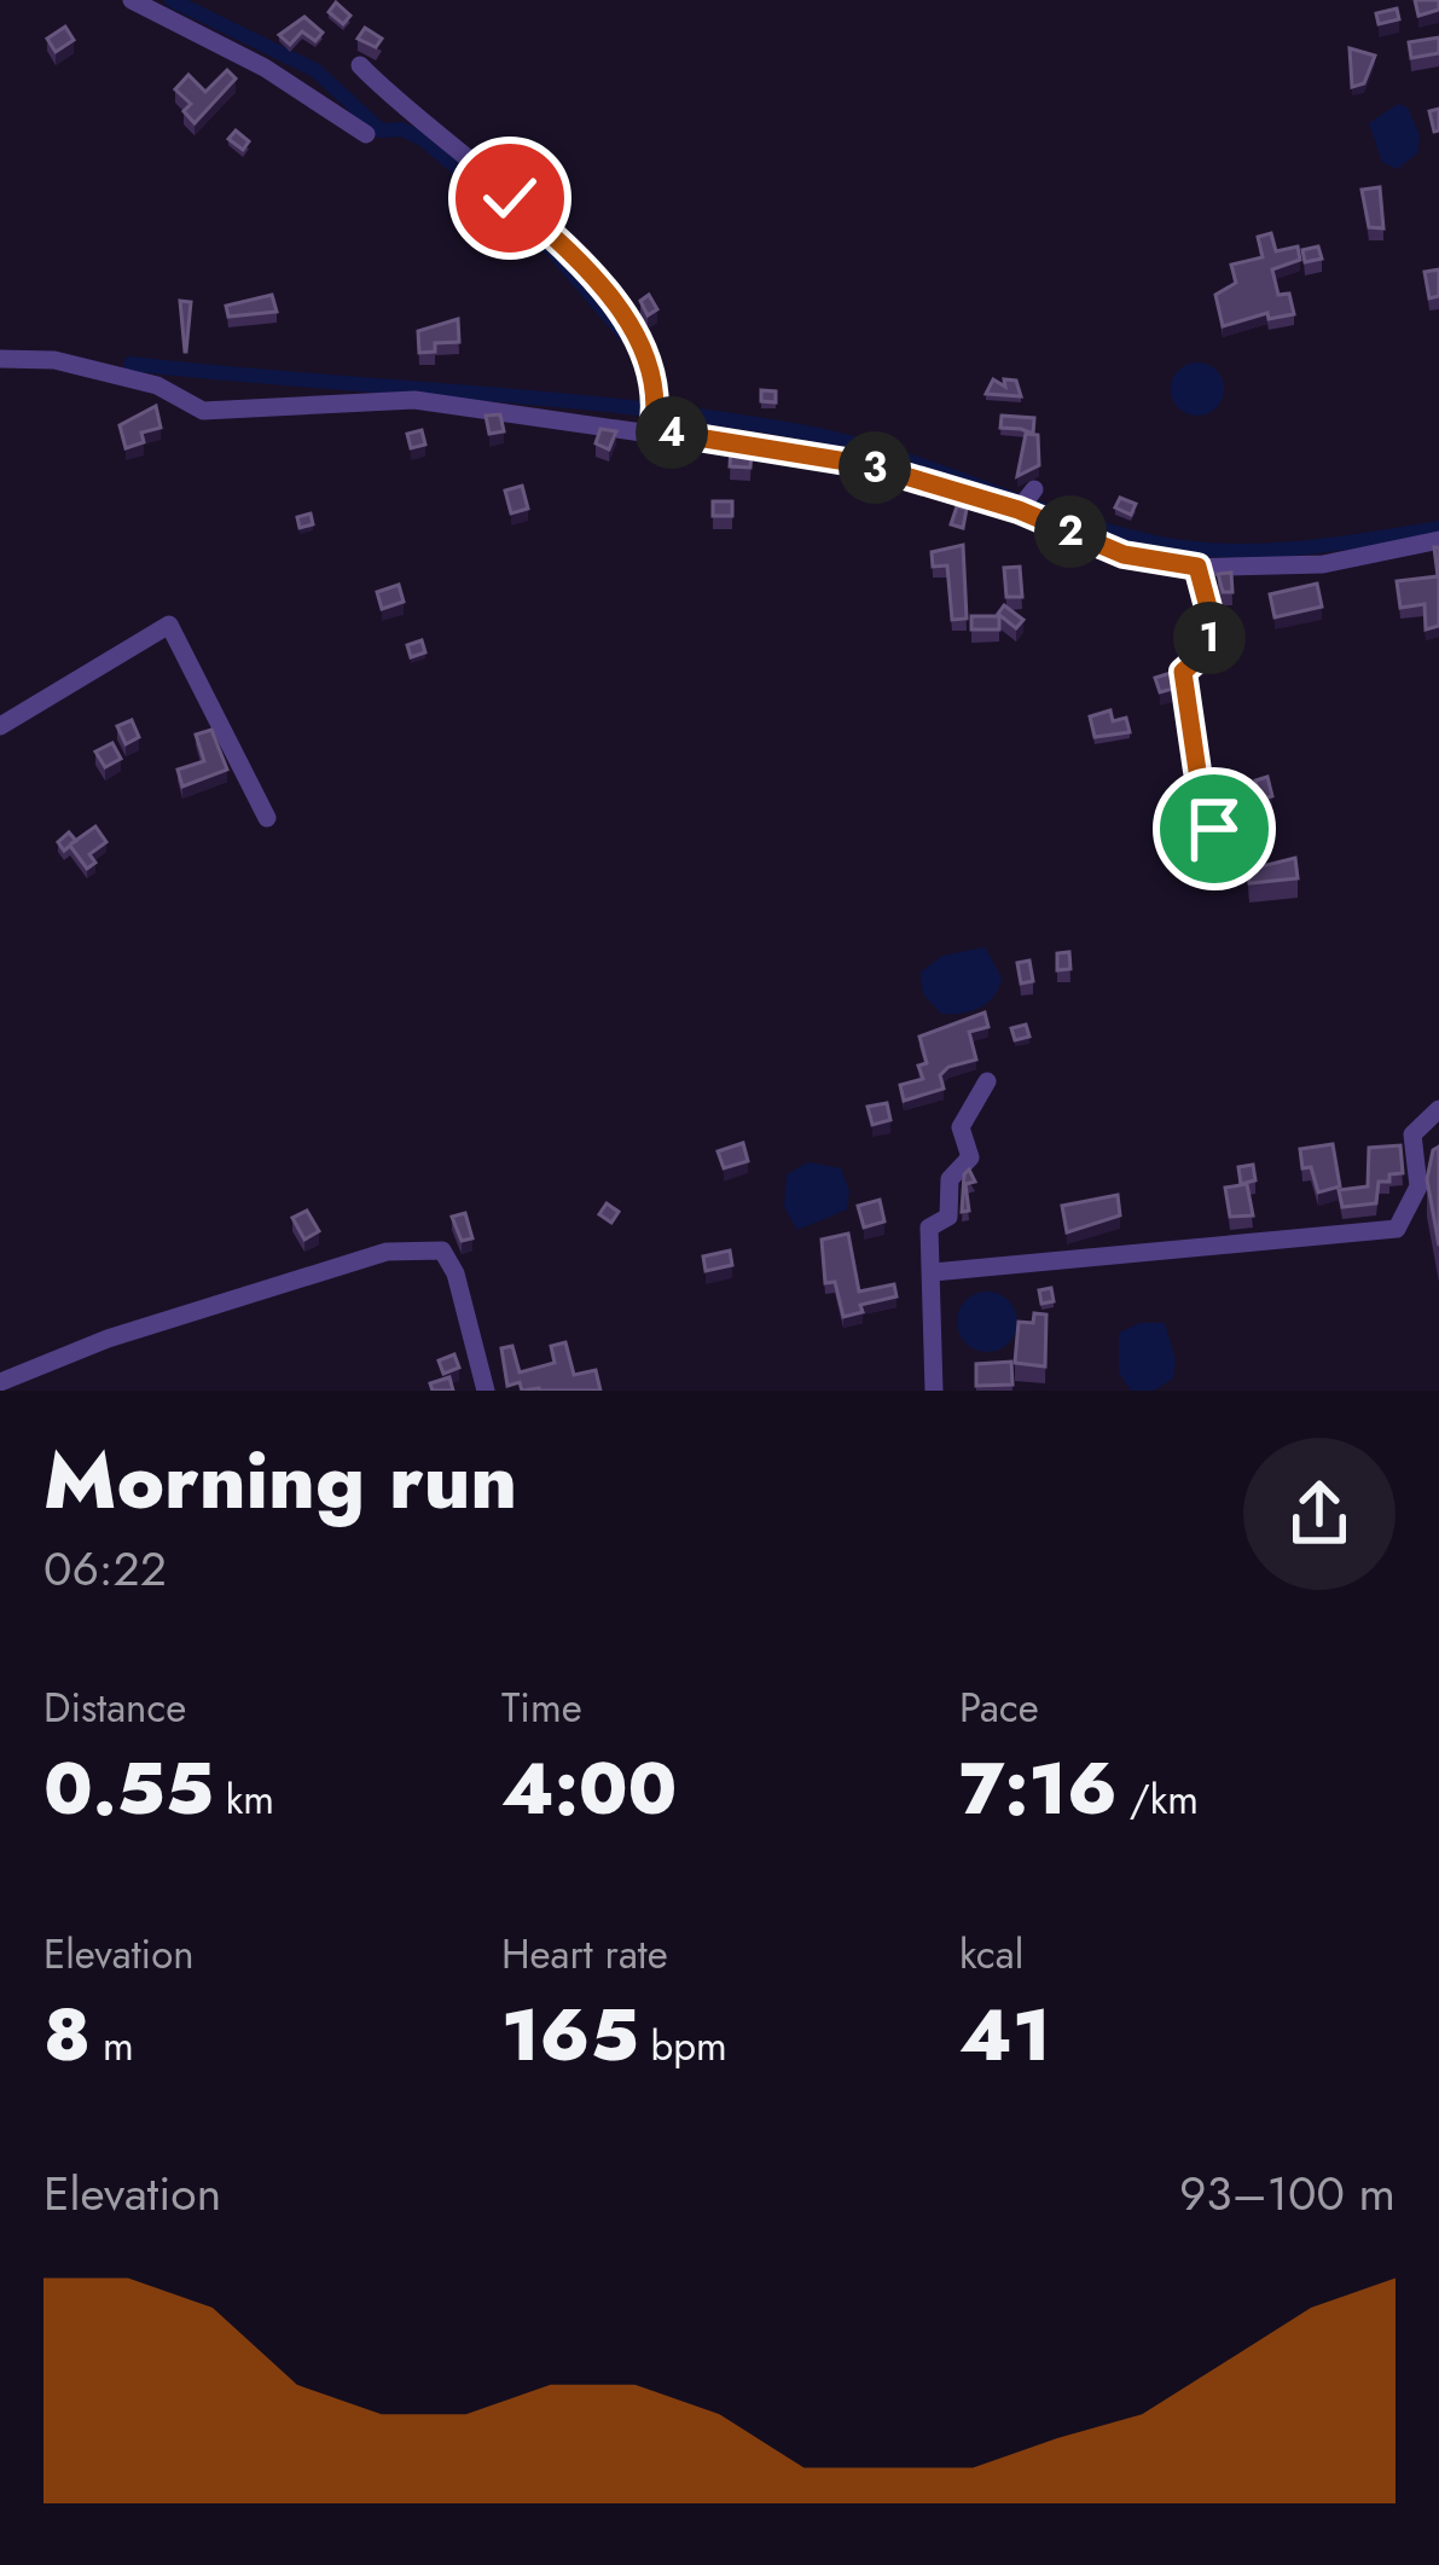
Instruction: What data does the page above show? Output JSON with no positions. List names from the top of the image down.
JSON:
{
  "page": {
    "pins": [
      "4",
      "3",
      "2",
      "1"
    ],
    "heading": ["Morning run", "06:22"],
    "stats": [
      ["Distance", "0.55 km"],
      ["Time", "4:00"],
      ["Pace", "7:16 /km"],
      ["Elevation", "8 m"],
      ["Heart rate", "165 bpm"],
      ["kcal", "41"]
    ],
    "chart": ["Elevation", "93–100 m"]
  }
}
